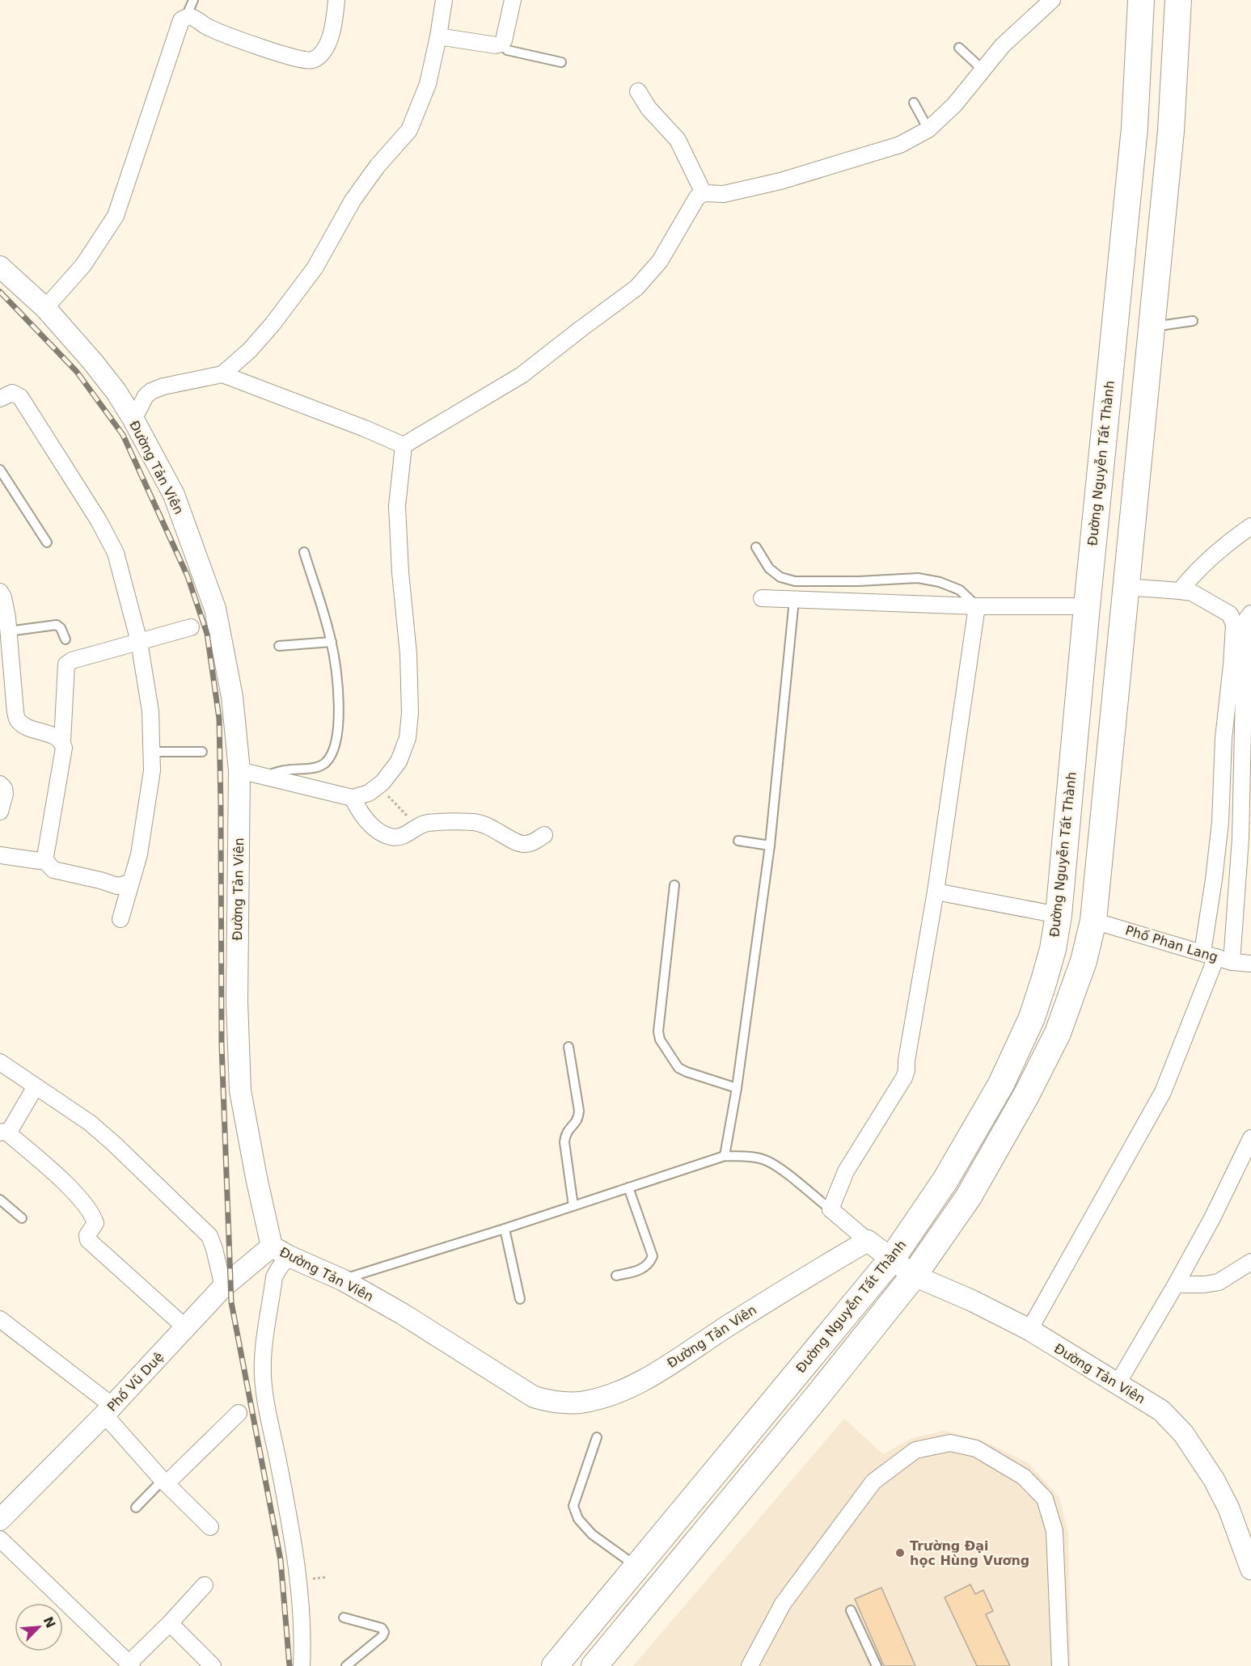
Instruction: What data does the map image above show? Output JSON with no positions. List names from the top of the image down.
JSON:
{
  "streets": {
    "main road": ["Đường Nguyễn Tất Thành"],
    "street": ["Đường Tản Viên", "Phố Phan Lang", "Phố Vũ Duệ"]
  },
  "crossings": [
    ["Đường Nguyễn Tất Thành", "Đường Tản Viên"],
    ["Đường Tản Viên", "Phố Vũ Duệ"]
  ],
  "places": ["Trường Đại học Hùng Vương"],
  "north": "top right"
}
